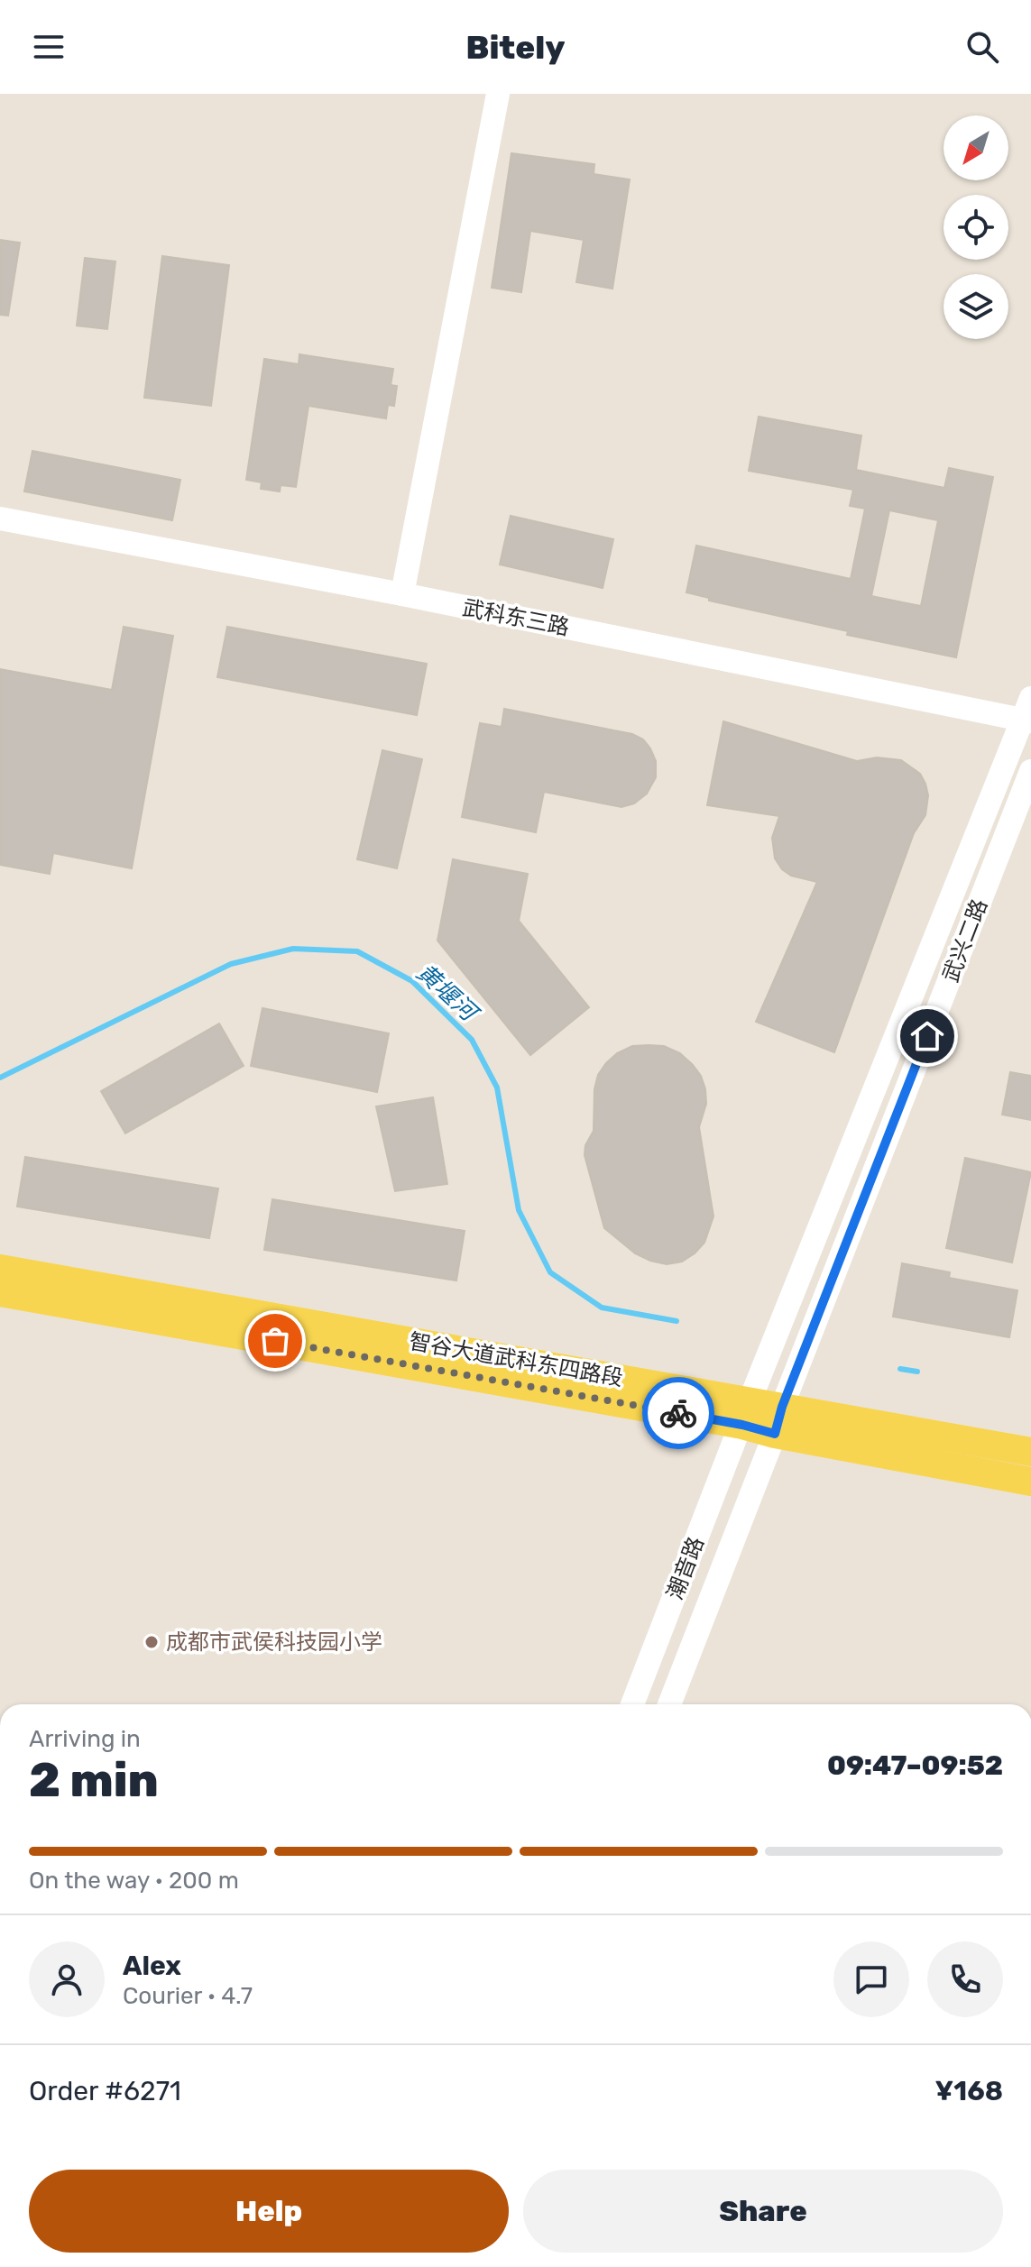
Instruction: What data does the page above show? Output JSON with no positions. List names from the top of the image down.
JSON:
{
  "streets": {
    "main road": ["智谷大道武科东四路段"],
    "street": ["武科东三路", "武兴二路", "潮音路"]
  },
  "crossings": [
    ["武科东三路", "潮音路"],
    ["武兴二路", "智谷大道武科东四路段"],
    ["武兴二路", "潮音路"],
    ["智谷大道武科东四路段", "潮音路"]
  ],
  "water": ["黄堰河"],
  "places": ["成都市武侯科技园小学"],
  "north": "bottom left",
  "page": {
    "header": "Bitely",
    "heading": ["2 min", "Arriving in", "09:47–09:52"],
    "panel": [
      "Alex",
      "Courier · 4.7",
      "Order #6271",
      "¥168"
    ],
    "bar": "On the way · 200 m",
    "buttons": ["Help", "Share"]
  }
}
